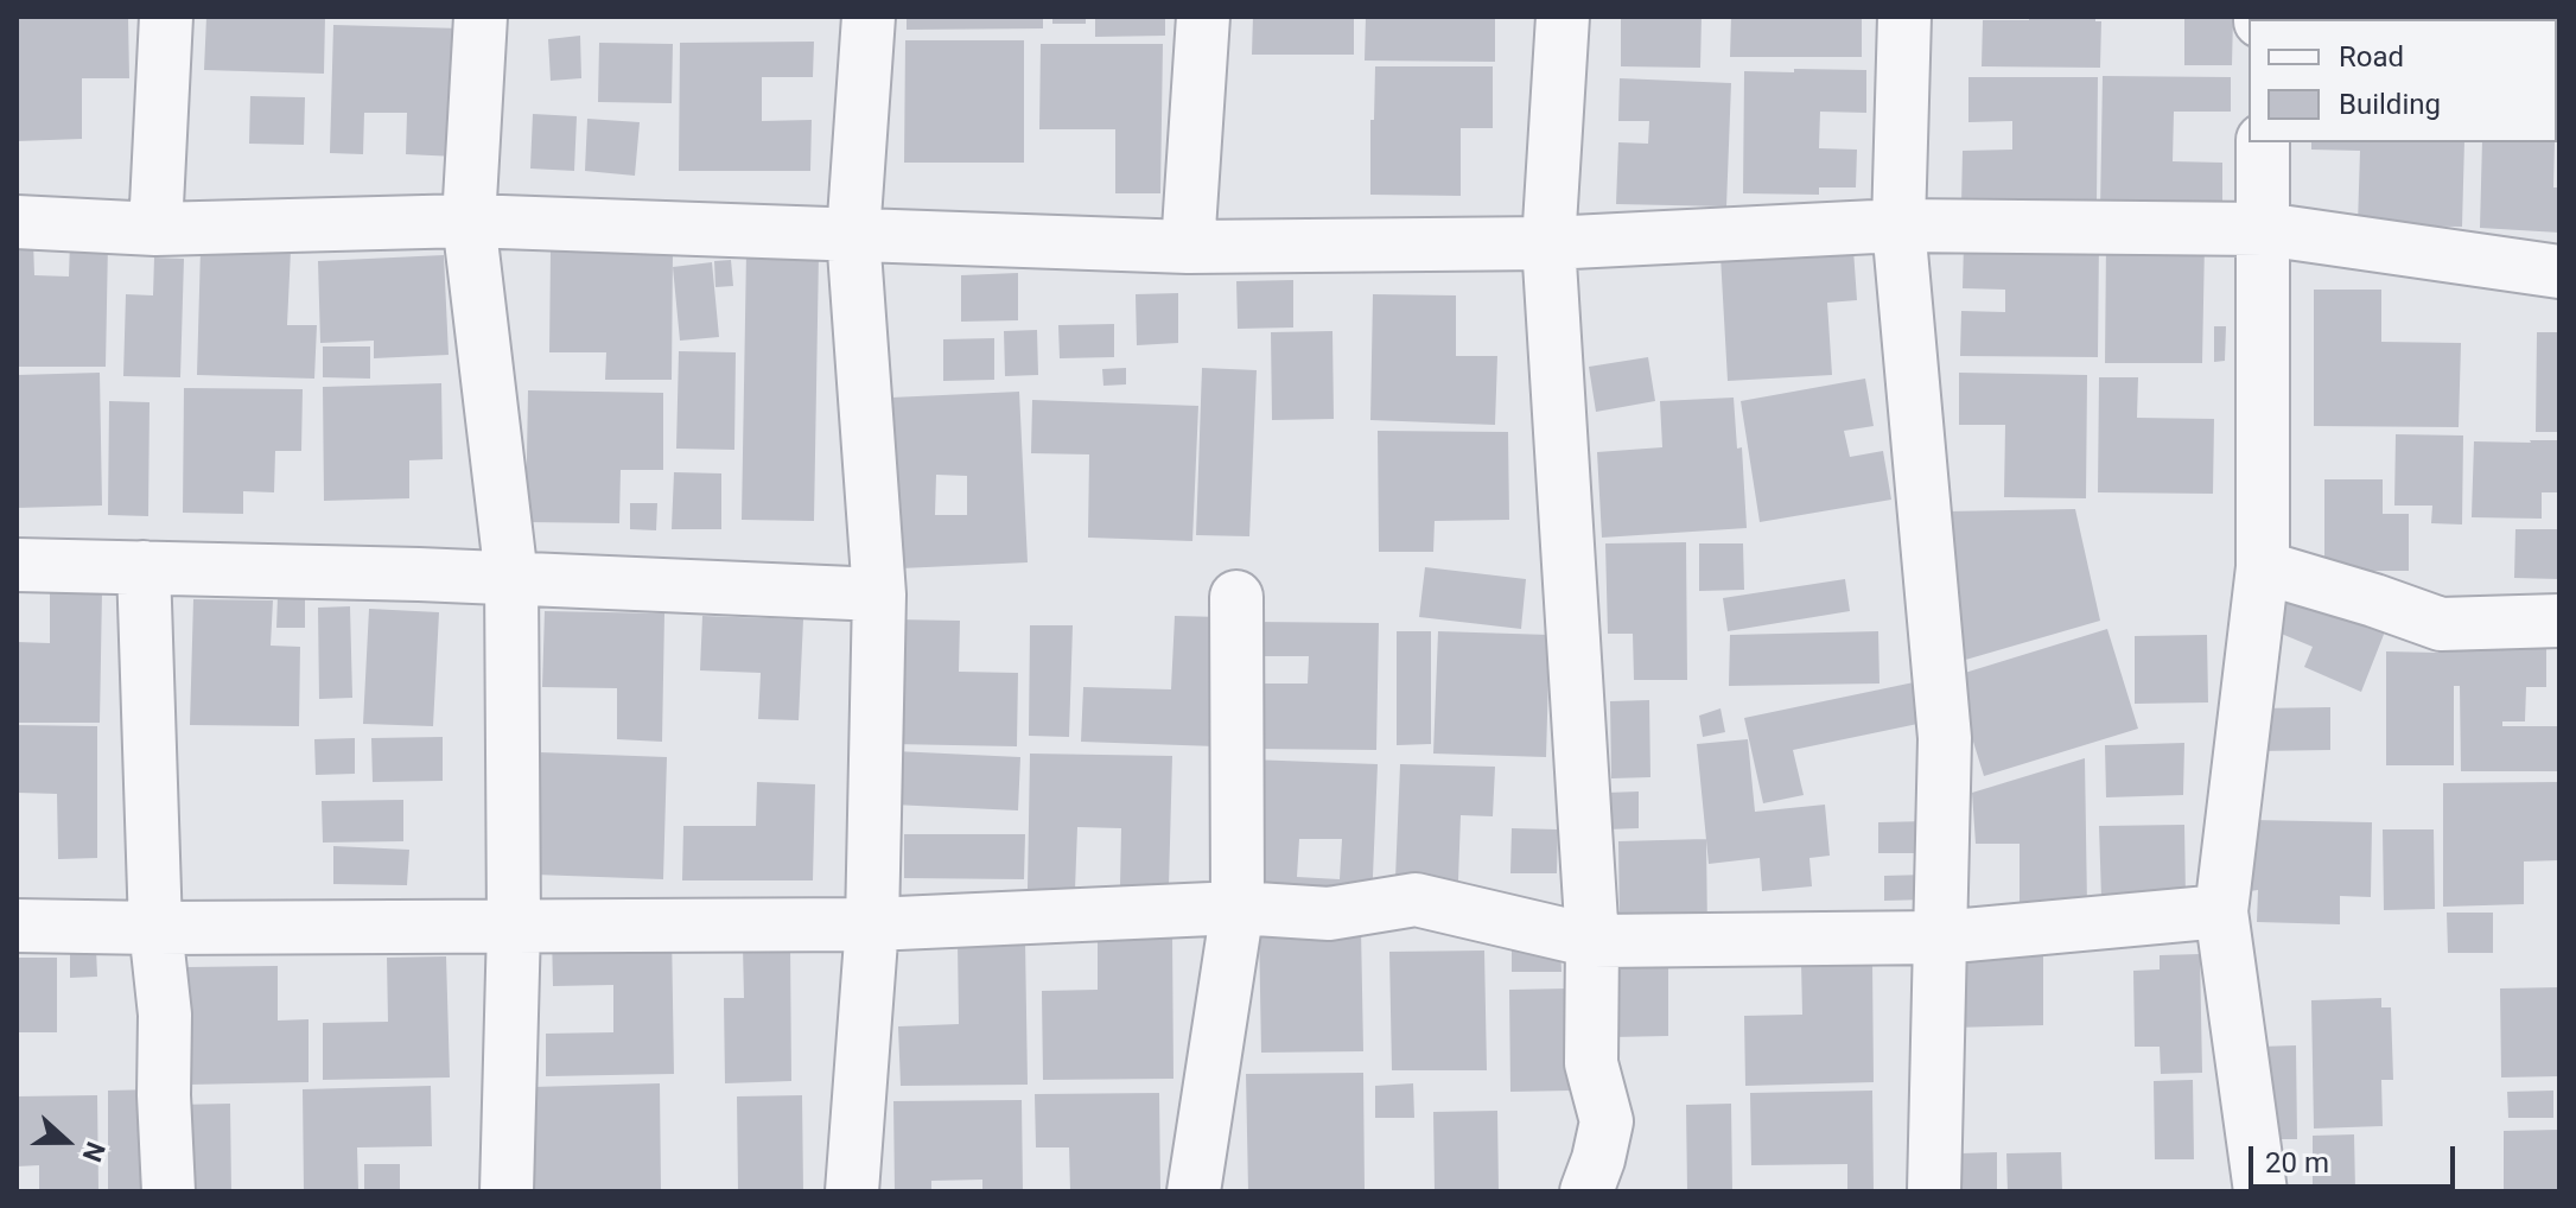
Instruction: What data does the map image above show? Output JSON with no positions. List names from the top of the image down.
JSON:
{
  "legend": ["Road", "Building"],
  "scale_bar": "20 m",
  "north": "right"
}
